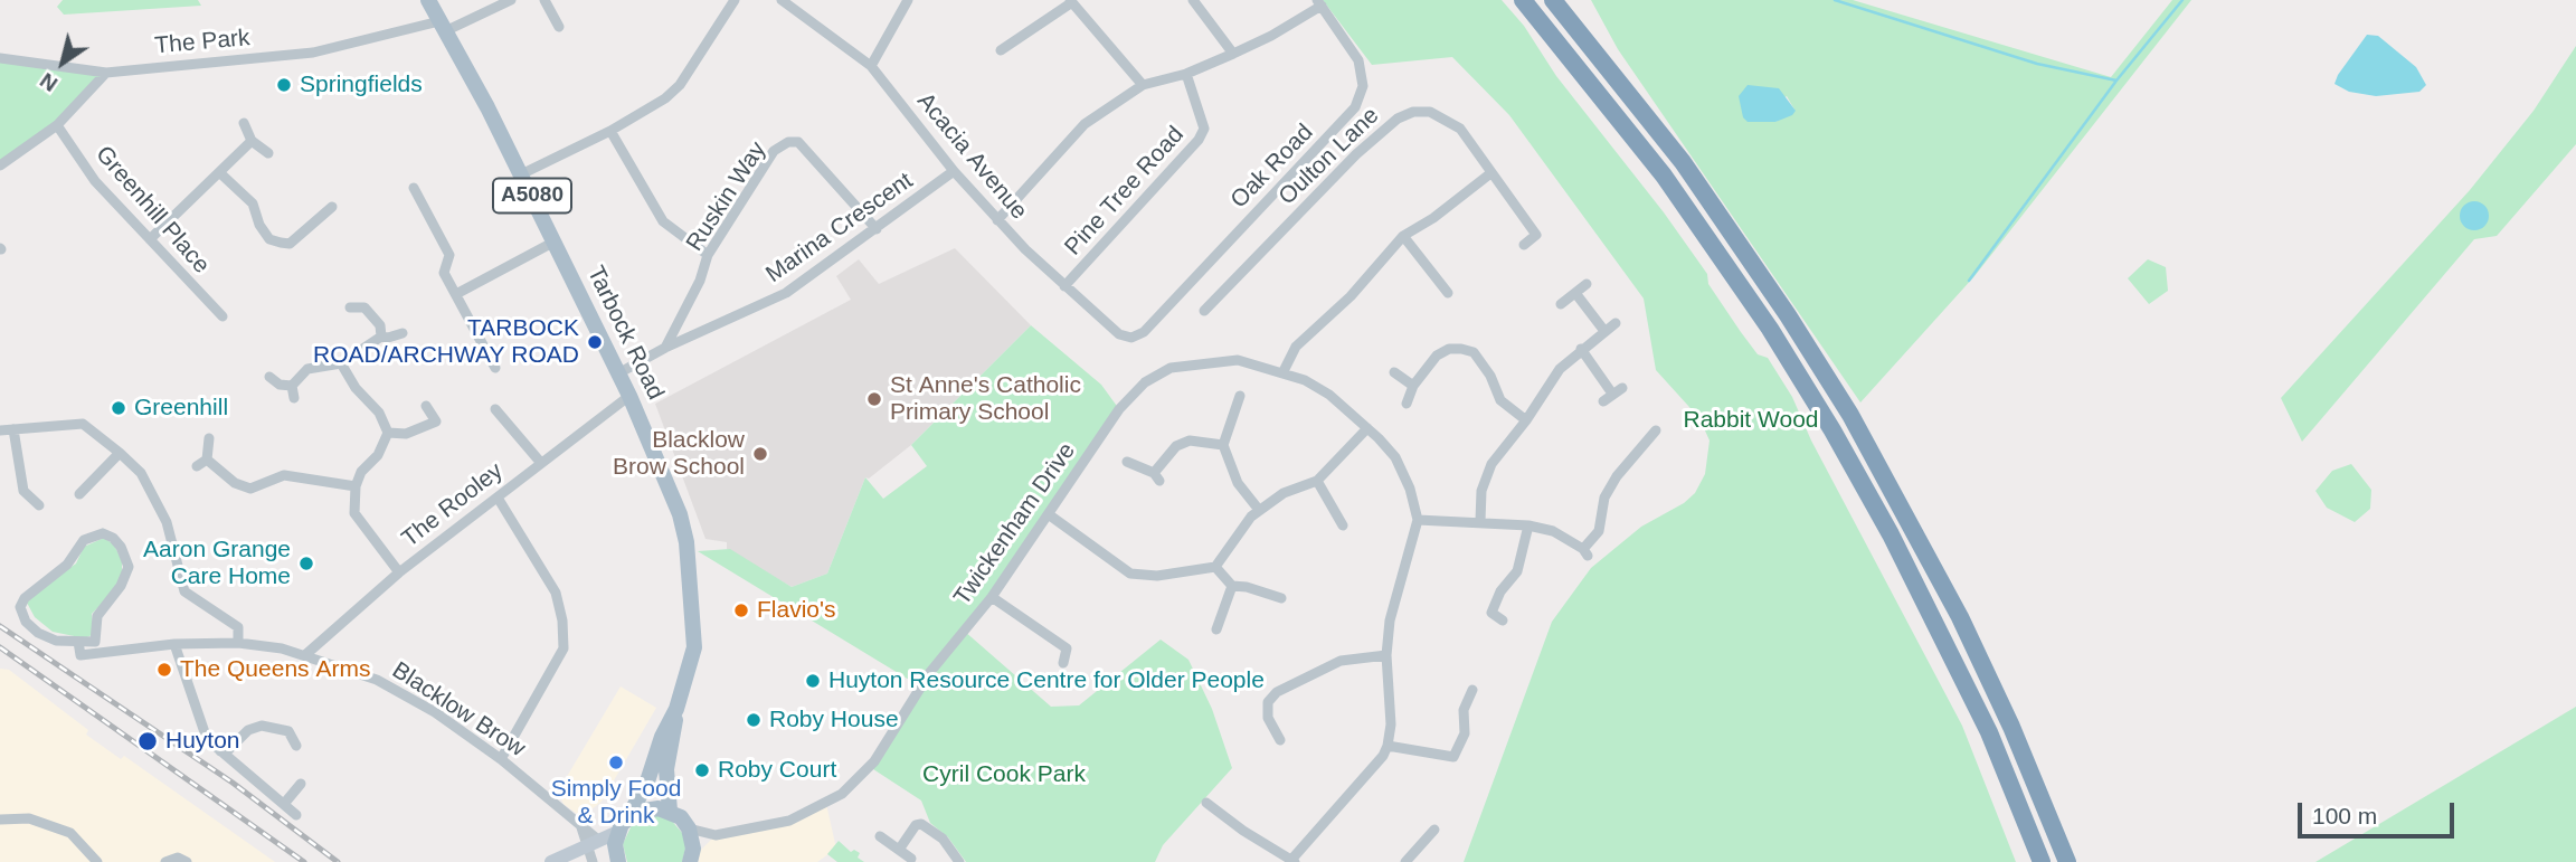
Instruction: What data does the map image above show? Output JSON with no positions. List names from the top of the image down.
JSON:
{
  "streets": {
    "main road": ["A5080", "Tarbock Road"],
    "street": [
      "The Park",
      "Acacia Avenue",
      "Oulton Lane",
      "Oak Road",
      "Pine Tree Road",
      "Ruskin Way",
      "Greenhill Place",
      "Marina Crescent",
      "The Rooley",
      "Twickenham Drive",
      "Blacklow Brow"
    ]
  },
  "crossings": [
    ["The Park", "Tarbock Road"],
    ["Acacia Avenue", "Oak Road"],
    ["Acacia Avenue", "Pine Tree Road"],
    ["Acacia Avenue", "Marina Crescent"],
    ["A5080", "Tarbock Road"],
    ["Ruskin Way", "Marina Crescent"],
    ["Marina Crescent", "Tarbock Road"],
    ["Tarbock Road", "The Rooley"],
    ["The Rooley", "Blacklow Brow"]
  ],
  "parks": ["Rabbit Wood", "Cyril Cook Park"],
  "places": [
    "Springfields",
    "TARBOCK ROAD/ARCHWAY ROAD",
    "St Anne's Catholic Primary School",
    "Greenhill",
    "Blacklow Brow School",
    "Aaron Grange Care Home",
    "Flavio's",
    "The Queens Arms",
    "Huyton Resource Centre for Older People",
    "Roby House",
    "Huyton",
    "Simply Food & Drink",
    "Roby Court"
  ],
  "scale_bar": "100 m",
  "north": "bottom left"
}
